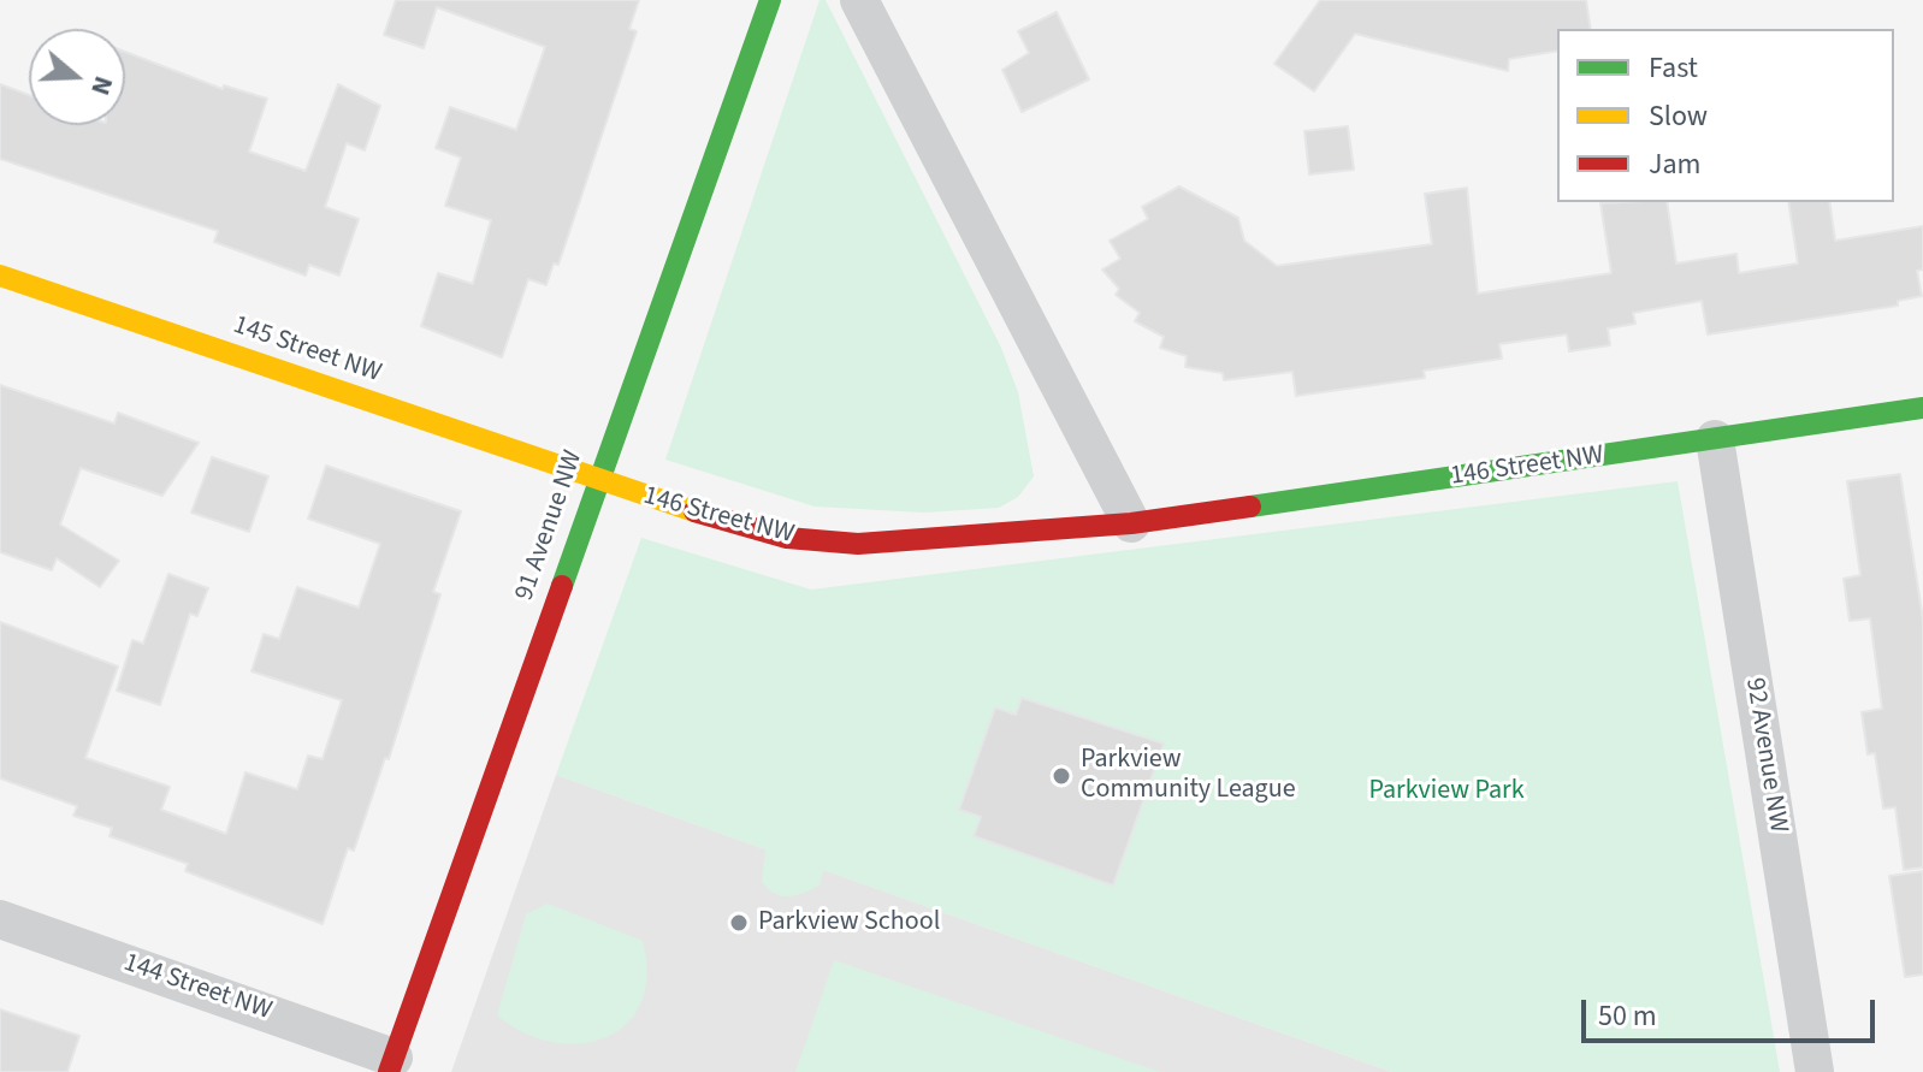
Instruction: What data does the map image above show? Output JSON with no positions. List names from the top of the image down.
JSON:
{
  "streets": {
    "street": [
      "145 Street NW",
      "146 Street NW",
      "91 Avenue NW",
      "92 Avenue NW",
      "144 Street NW"
    ]
  },
  "crossings": [
    ["145 Street NW", "146 Street NW"],
    ["145 Street NW", "91 Avenue NW"],
    ["146 Street NW", "91 Avenue NW"],
    ["146 Street NW", "92 Avenue NW"],
    ["91 Avenue NW", "144 Street NW"]
  ],
  "parks": ["Parkview Park"],
  "places": ["Parkview Community League", "Parkview School"],
  "legend": ["Fast", "Slow", "Jam"],
  "scale_bar": "50 m",
  "north": "right"
}
